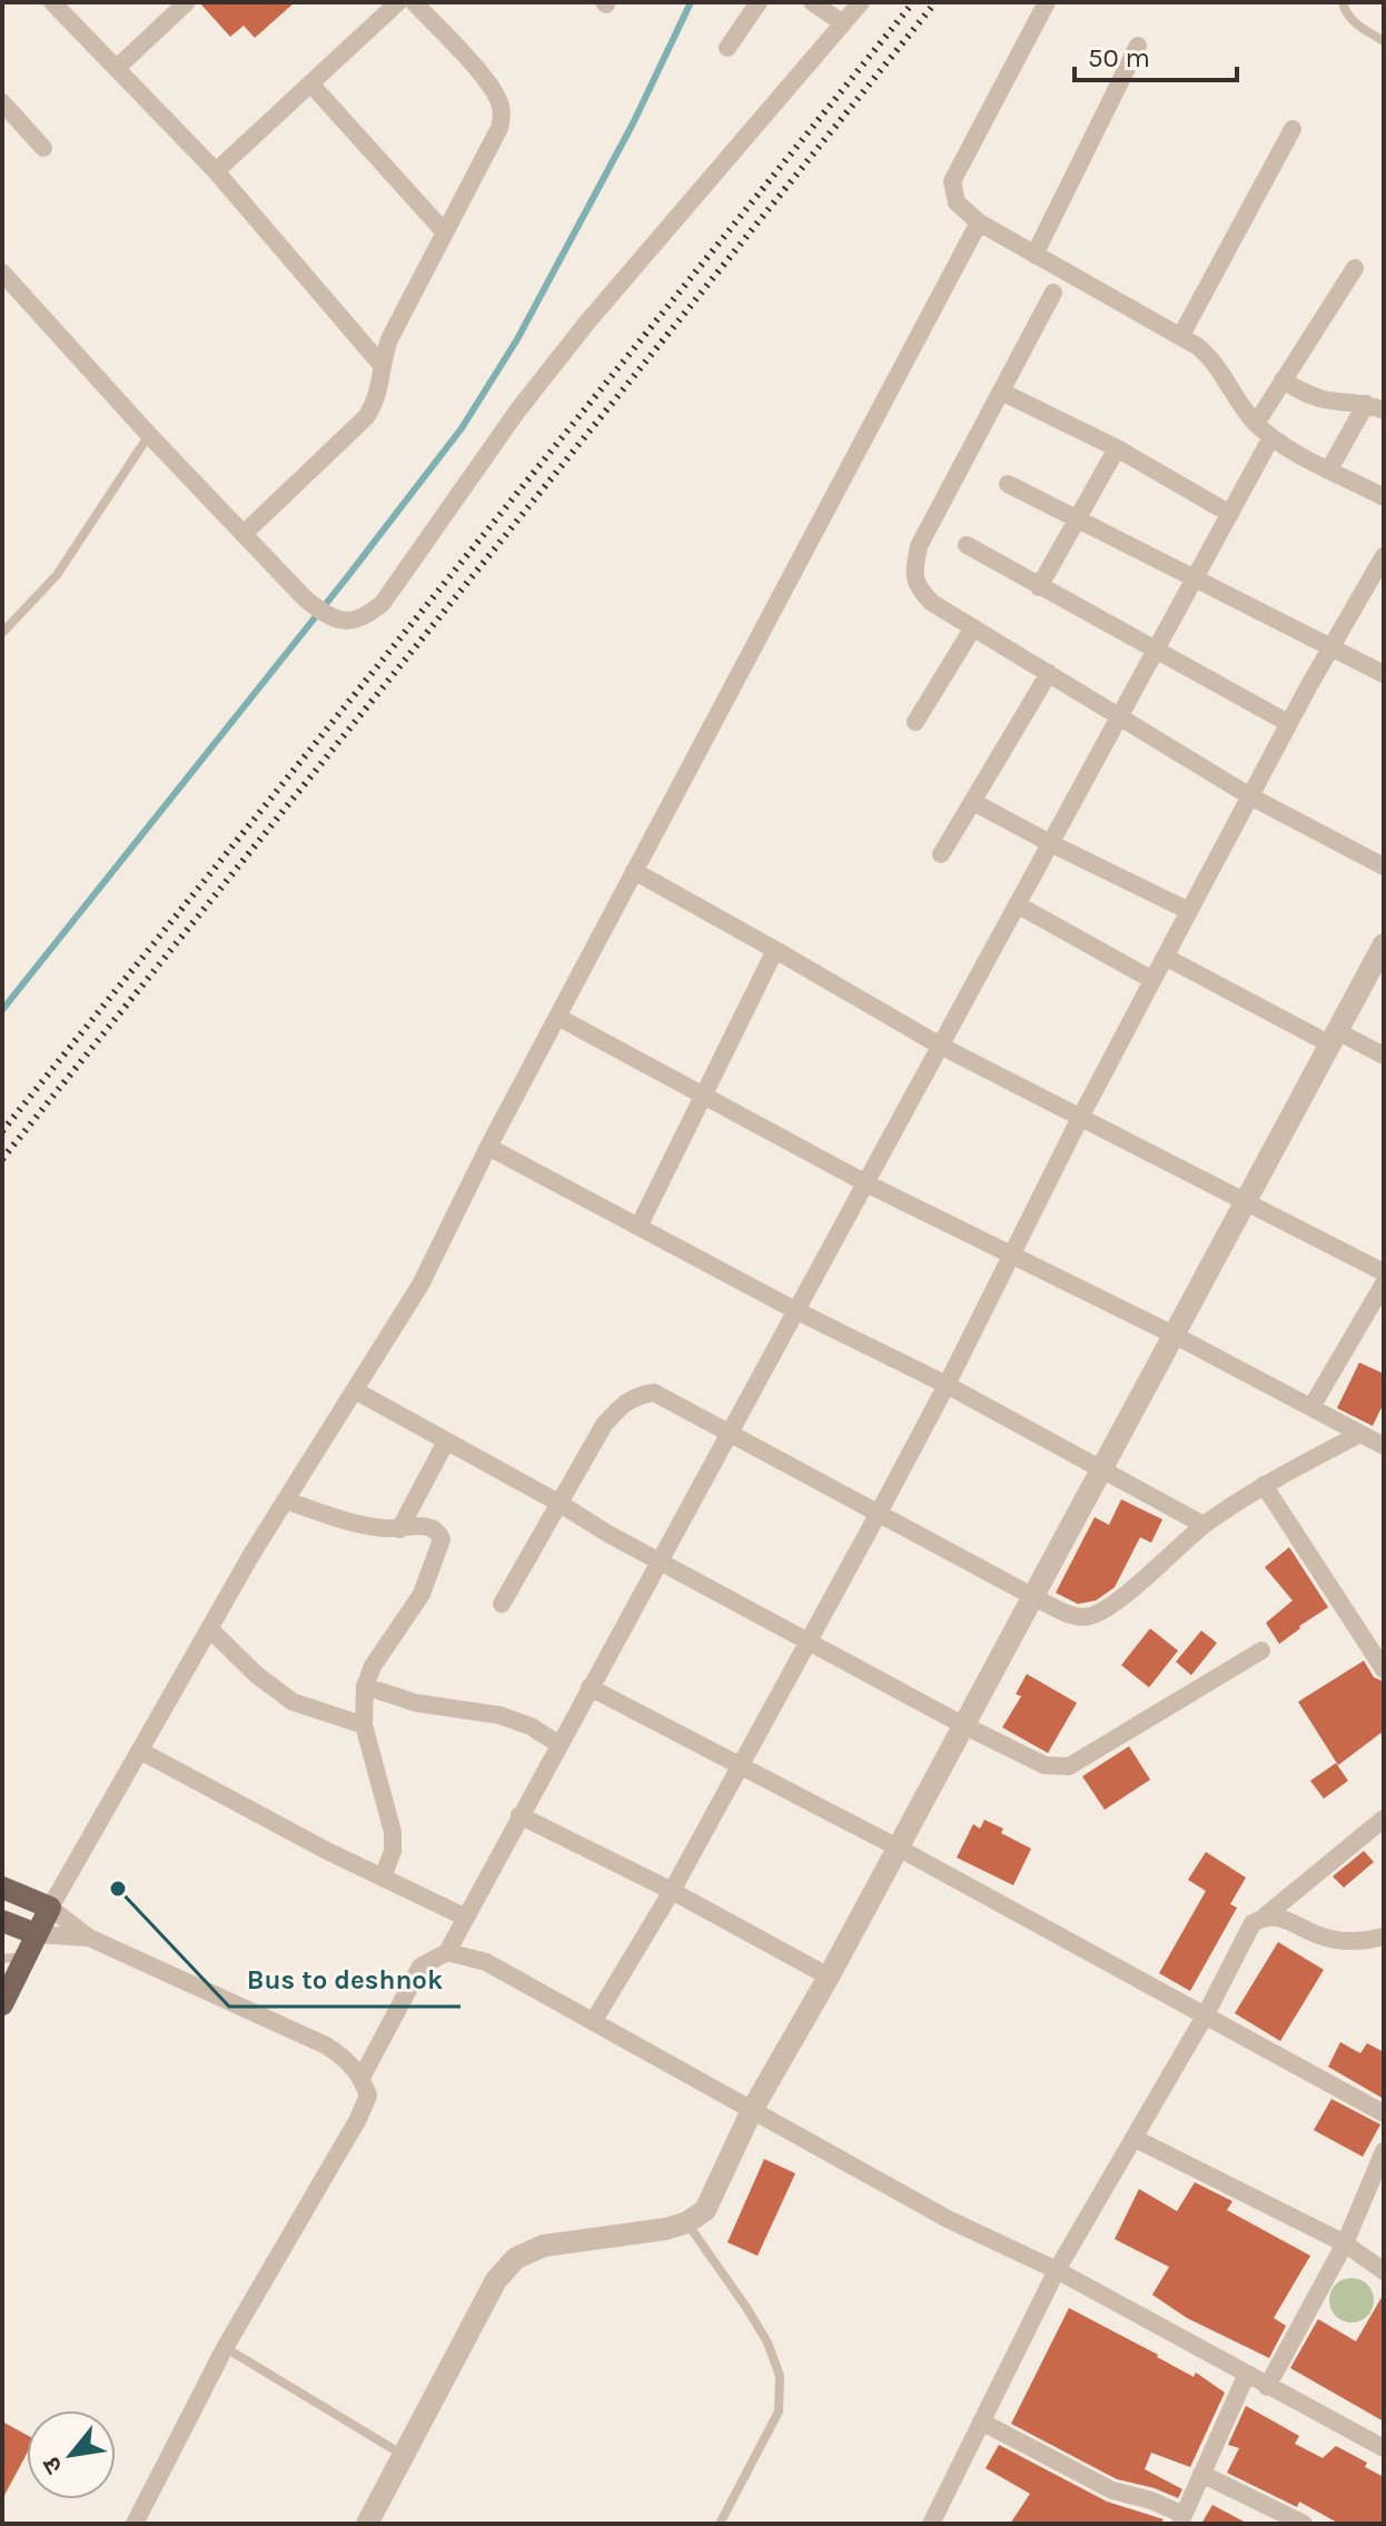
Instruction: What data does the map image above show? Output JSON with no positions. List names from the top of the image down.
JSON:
{
  "places": ["Bus to deshnok"],
  "scale_bar": "50 m",
  "north": "bottom left"
}
